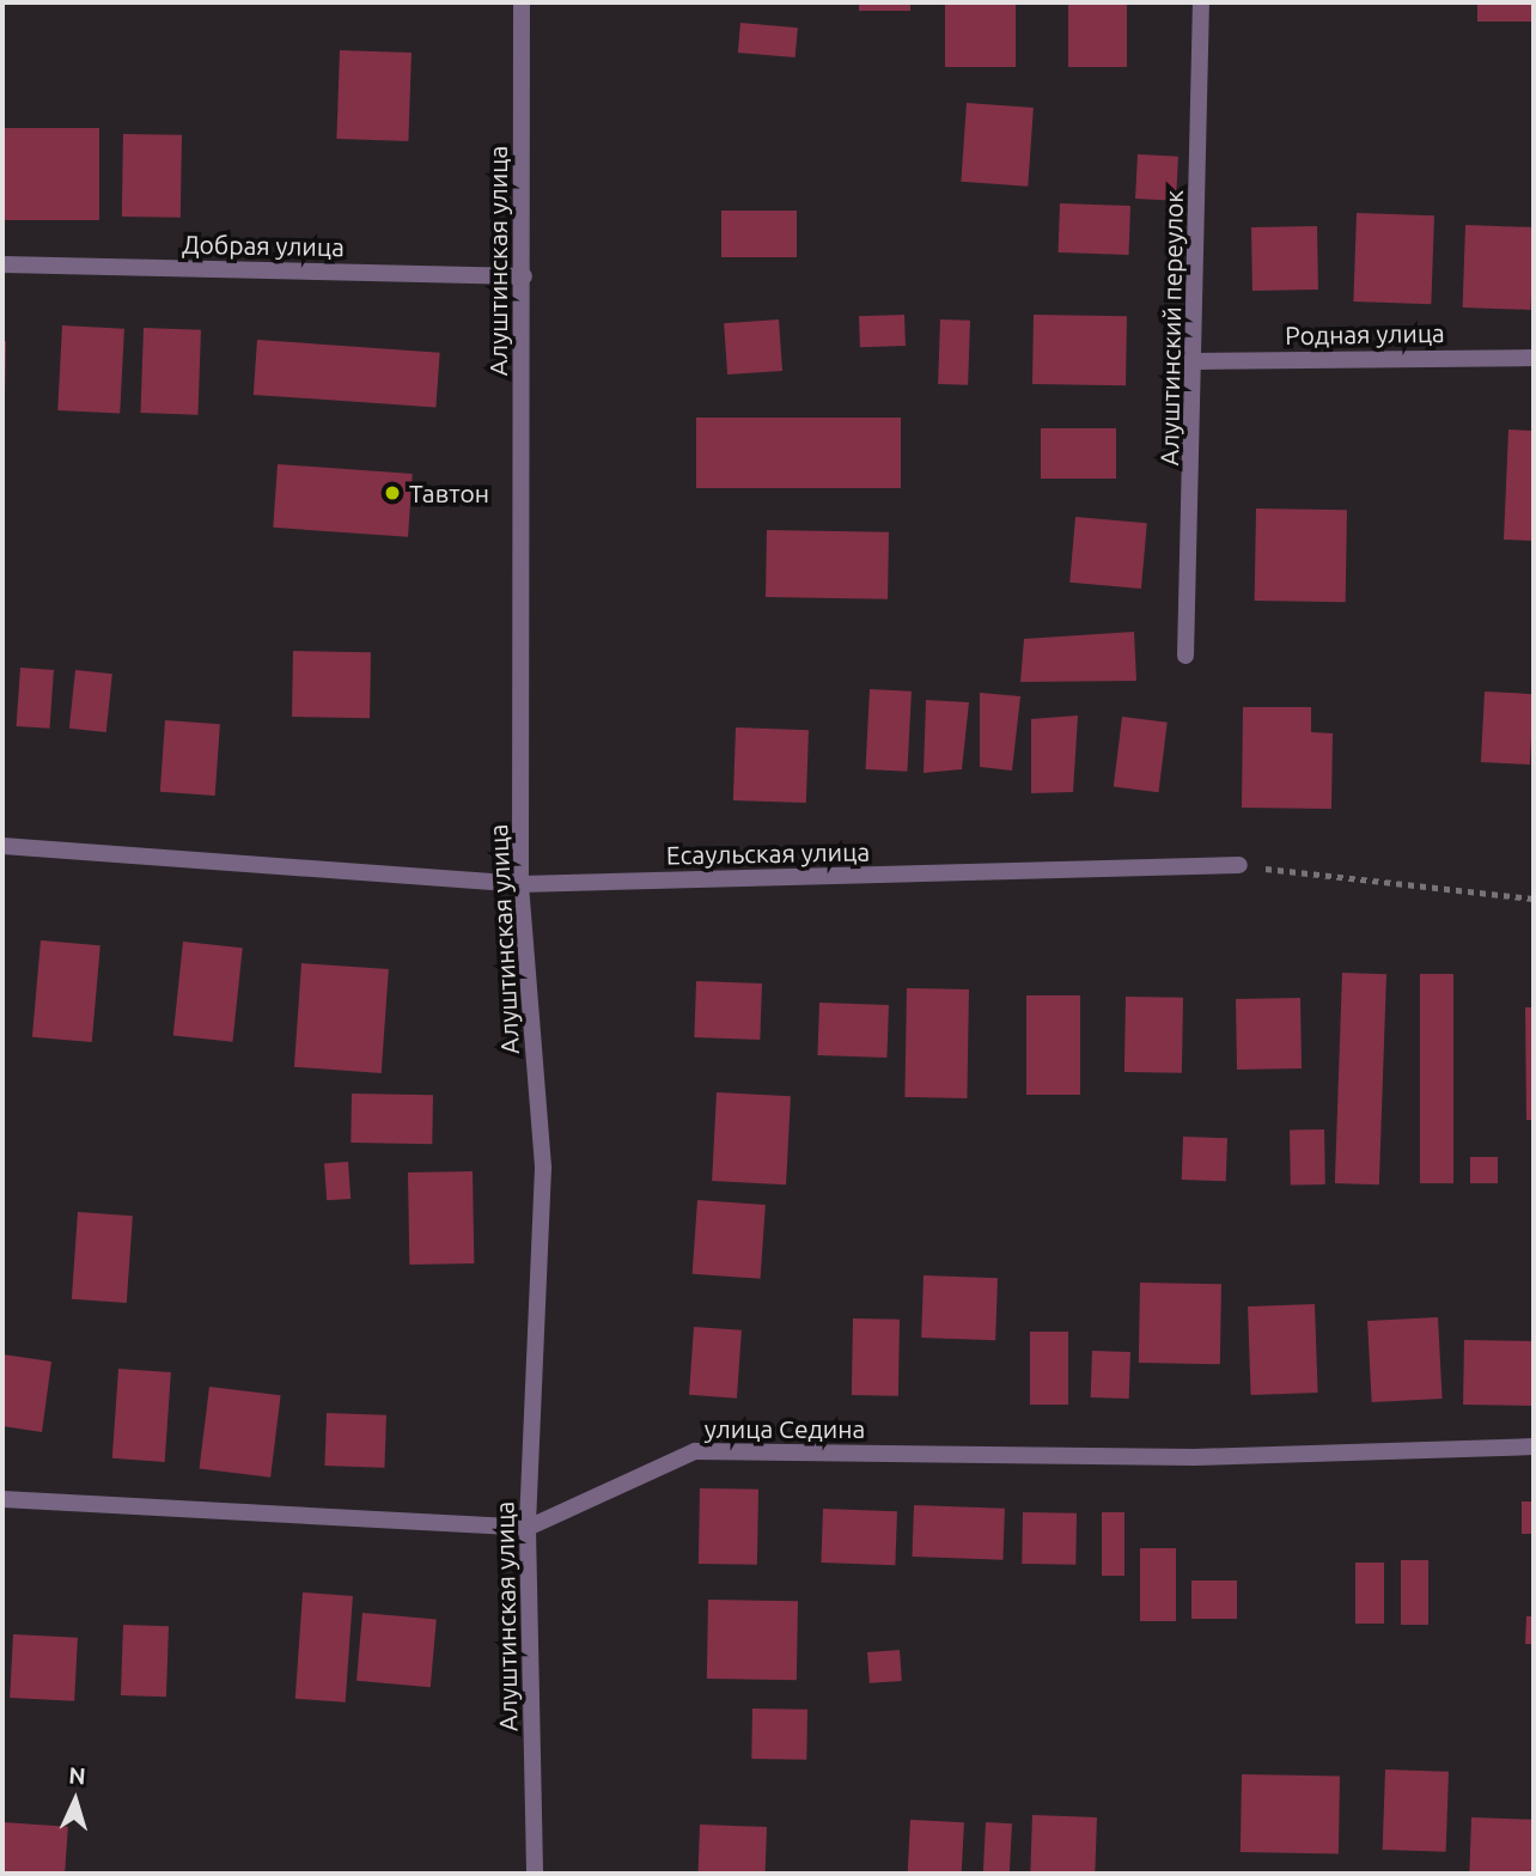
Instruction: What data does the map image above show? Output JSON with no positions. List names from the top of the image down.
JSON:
{
  "streets": {
    "street": [
      "Добрая улица",
      "Алуштинская улица",
      "Алуштинский переулок",
      "Родная улица",
      "Есаульская улица",
      "улица Седина"
    ]
  },
  "crossings": [
    ["Добрая улица", "Алуштинская улица"],
    ["Алуштинская улица", "Есаульская улица"],
    ["Алуштинская улица", "улица Седина"],
    ["Алуштинский переулок", "Родная улица"]
  ],
  "places": ["Тавтон"],
  "north": "top"
}
